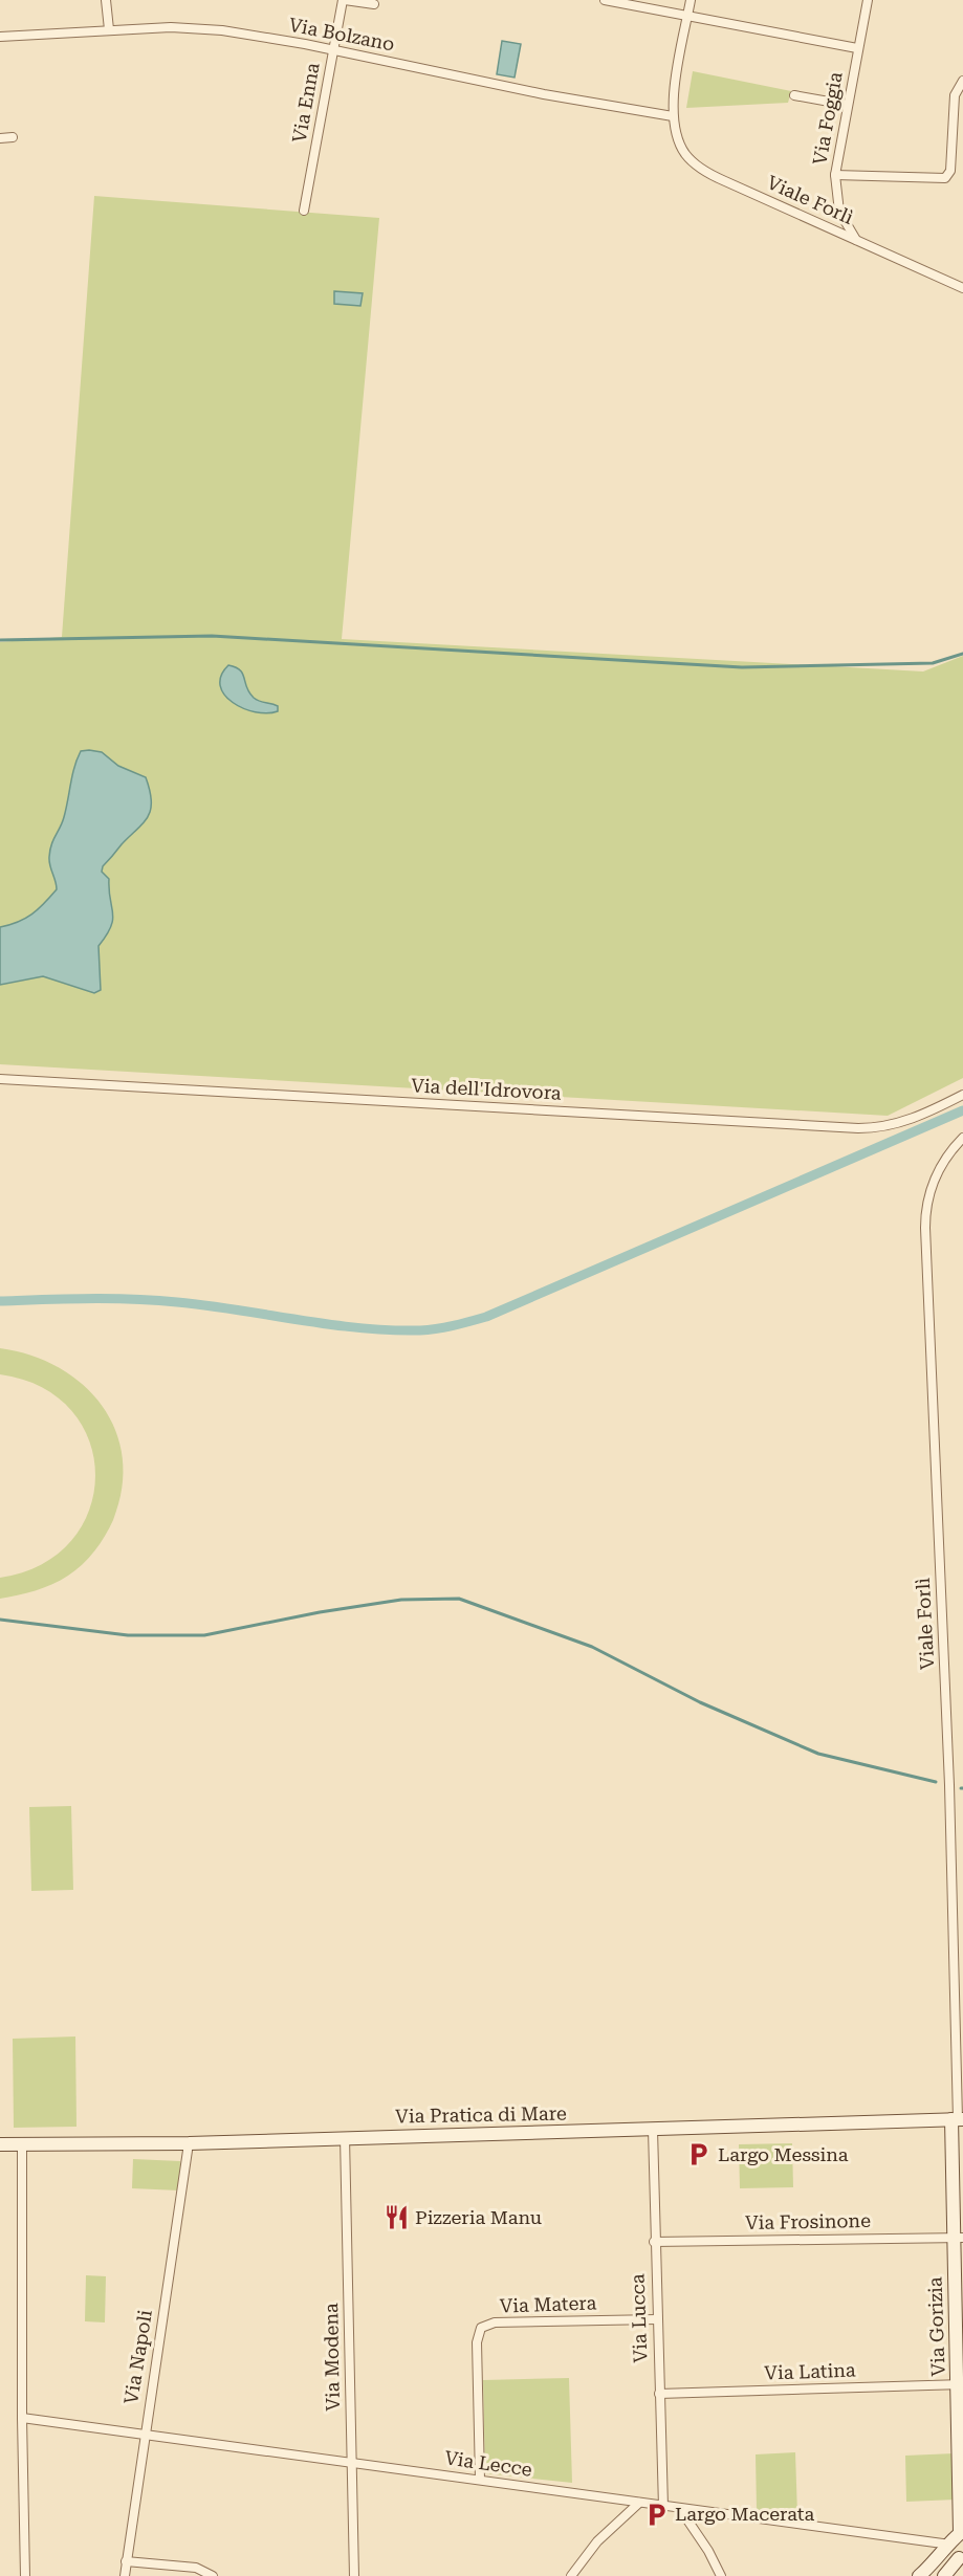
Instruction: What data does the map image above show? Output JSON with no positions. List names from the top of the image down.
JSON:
{
  "streets": {
    "street": [
      "Via Bolzano",
      "Via Enna",
      "Via Foggia",
      "Viale Forlì",
      "Via dell'Idrovora",
      "Via Pratica di Mare",
      "Via Frosinone",
      "Via Matera",
      "Via Lucca",
      "Via Gorizia",
      "Via Napoli",
      "Via Modena",
      "Via Latina",
      "Via Lecce"
    ]
  },
  "crossings": [
    ["Via Bolzano", "Via Enna"],
    ["Via Bolzano", "Viale Forlì"],
    ["Via Foggia", "Viale Forlì"],
    ["Viale Forlì", "Via Pratica di Mare"],
    ["Viale Forlì", "Via Gorizia"],
    ["Via Pratica di Mare", "Via Lucca"],
    ["Via Pratica di Mare", "Via Gorizia"],
    ["Via Pratica di Mare", "Via Napoli"],
    ["Via Pratica di Mare", "Via Modena"],
    ["Via Frosinone", "Via Lucca"],
    ["Via Frosinone", "Via Gorizia"],
    ["Via Matera", "Via Lucca"],
    ["Via Matera", "Via Lecce"],
    ["Via Lucca", "Via Latina"],
    ["Via Lucca", "Via Lecce"],
    ["Via Gorizia", "Via Latina"],
    ["Via Napoli", "Via Lecce"],
    ["Via Modena", "Via Lecce"]
  ],
  "places": {
    "parking": ["Largo Messina", "Largo Macerata"],
    "restaurant": ["Pizzeria Manu"]
  }
}
